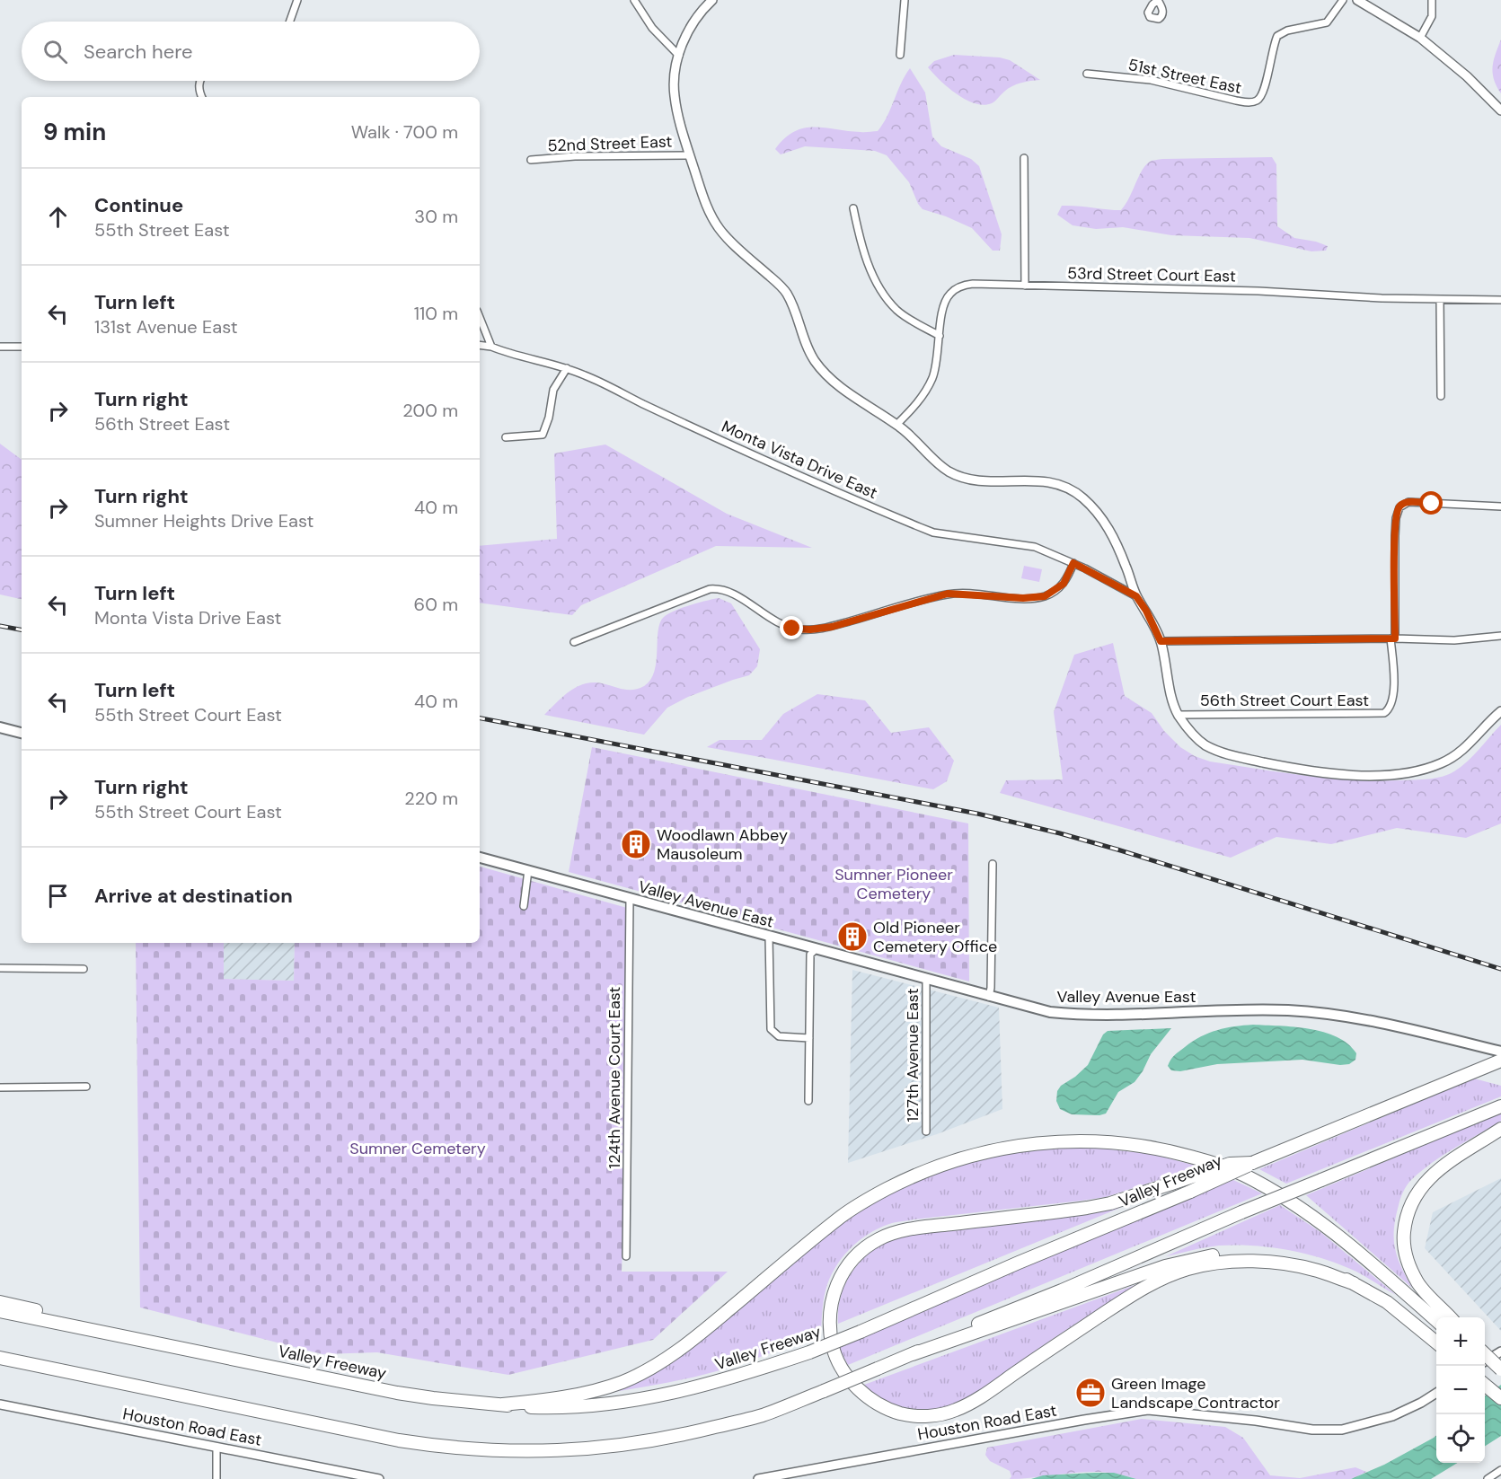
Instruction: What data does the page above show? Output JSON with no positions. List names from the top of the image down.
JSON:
{
  "streets": {
    "highway": ["Valley Freeway"],
    "main road": ["Valley Avenue East"],
    "street": [
      "51st Street East",
      "52nd Street East",
      "53rd Street Court East",
      "Monta Vista Drive East",
      "56th Street Court East",
      "127th Avenue East",
      "124th Avenue Court East",
      "Houston Road East"
    ]
  },
  "crossings": [
    ["Valley Avenue East", "127th Avenue East"],
    ["Valley Avenue East", "124th Avenue Court East"]
  ],
  "parks": ["Sumner Pioneer Cemetery", "Sumner Cemetery"],
  "places": {
    "building": ["Woodlawn Abbey Mausoleum", "Old Pioneer Cemetery Office"],
    "office": ["Green Image Landscape Contractor"]
  },
  "page": {
    "search": "Search here",
    "heading": ["9 min", "Walk · 700 m"],
    "list": [
      ["Continue", "55th Street East", "30 m"],
      ["Turn left", "131st Avenue East", "110 m"],
      ["Turn right", "56th Street East", "200 m"],
      ["Turn right", "Sumner Heights Drive East", "40 m"],
      ["Turn left", "Monta Vista Drive East", "60 m"],
      ["Turn left", "55th Street Court East", "40 m"],
      ["Turn right", "55th Street Court East", "220 m"],
      "Arrive at destination"
    ],
    "map_buttons": ["+", "−"]
  }
}
